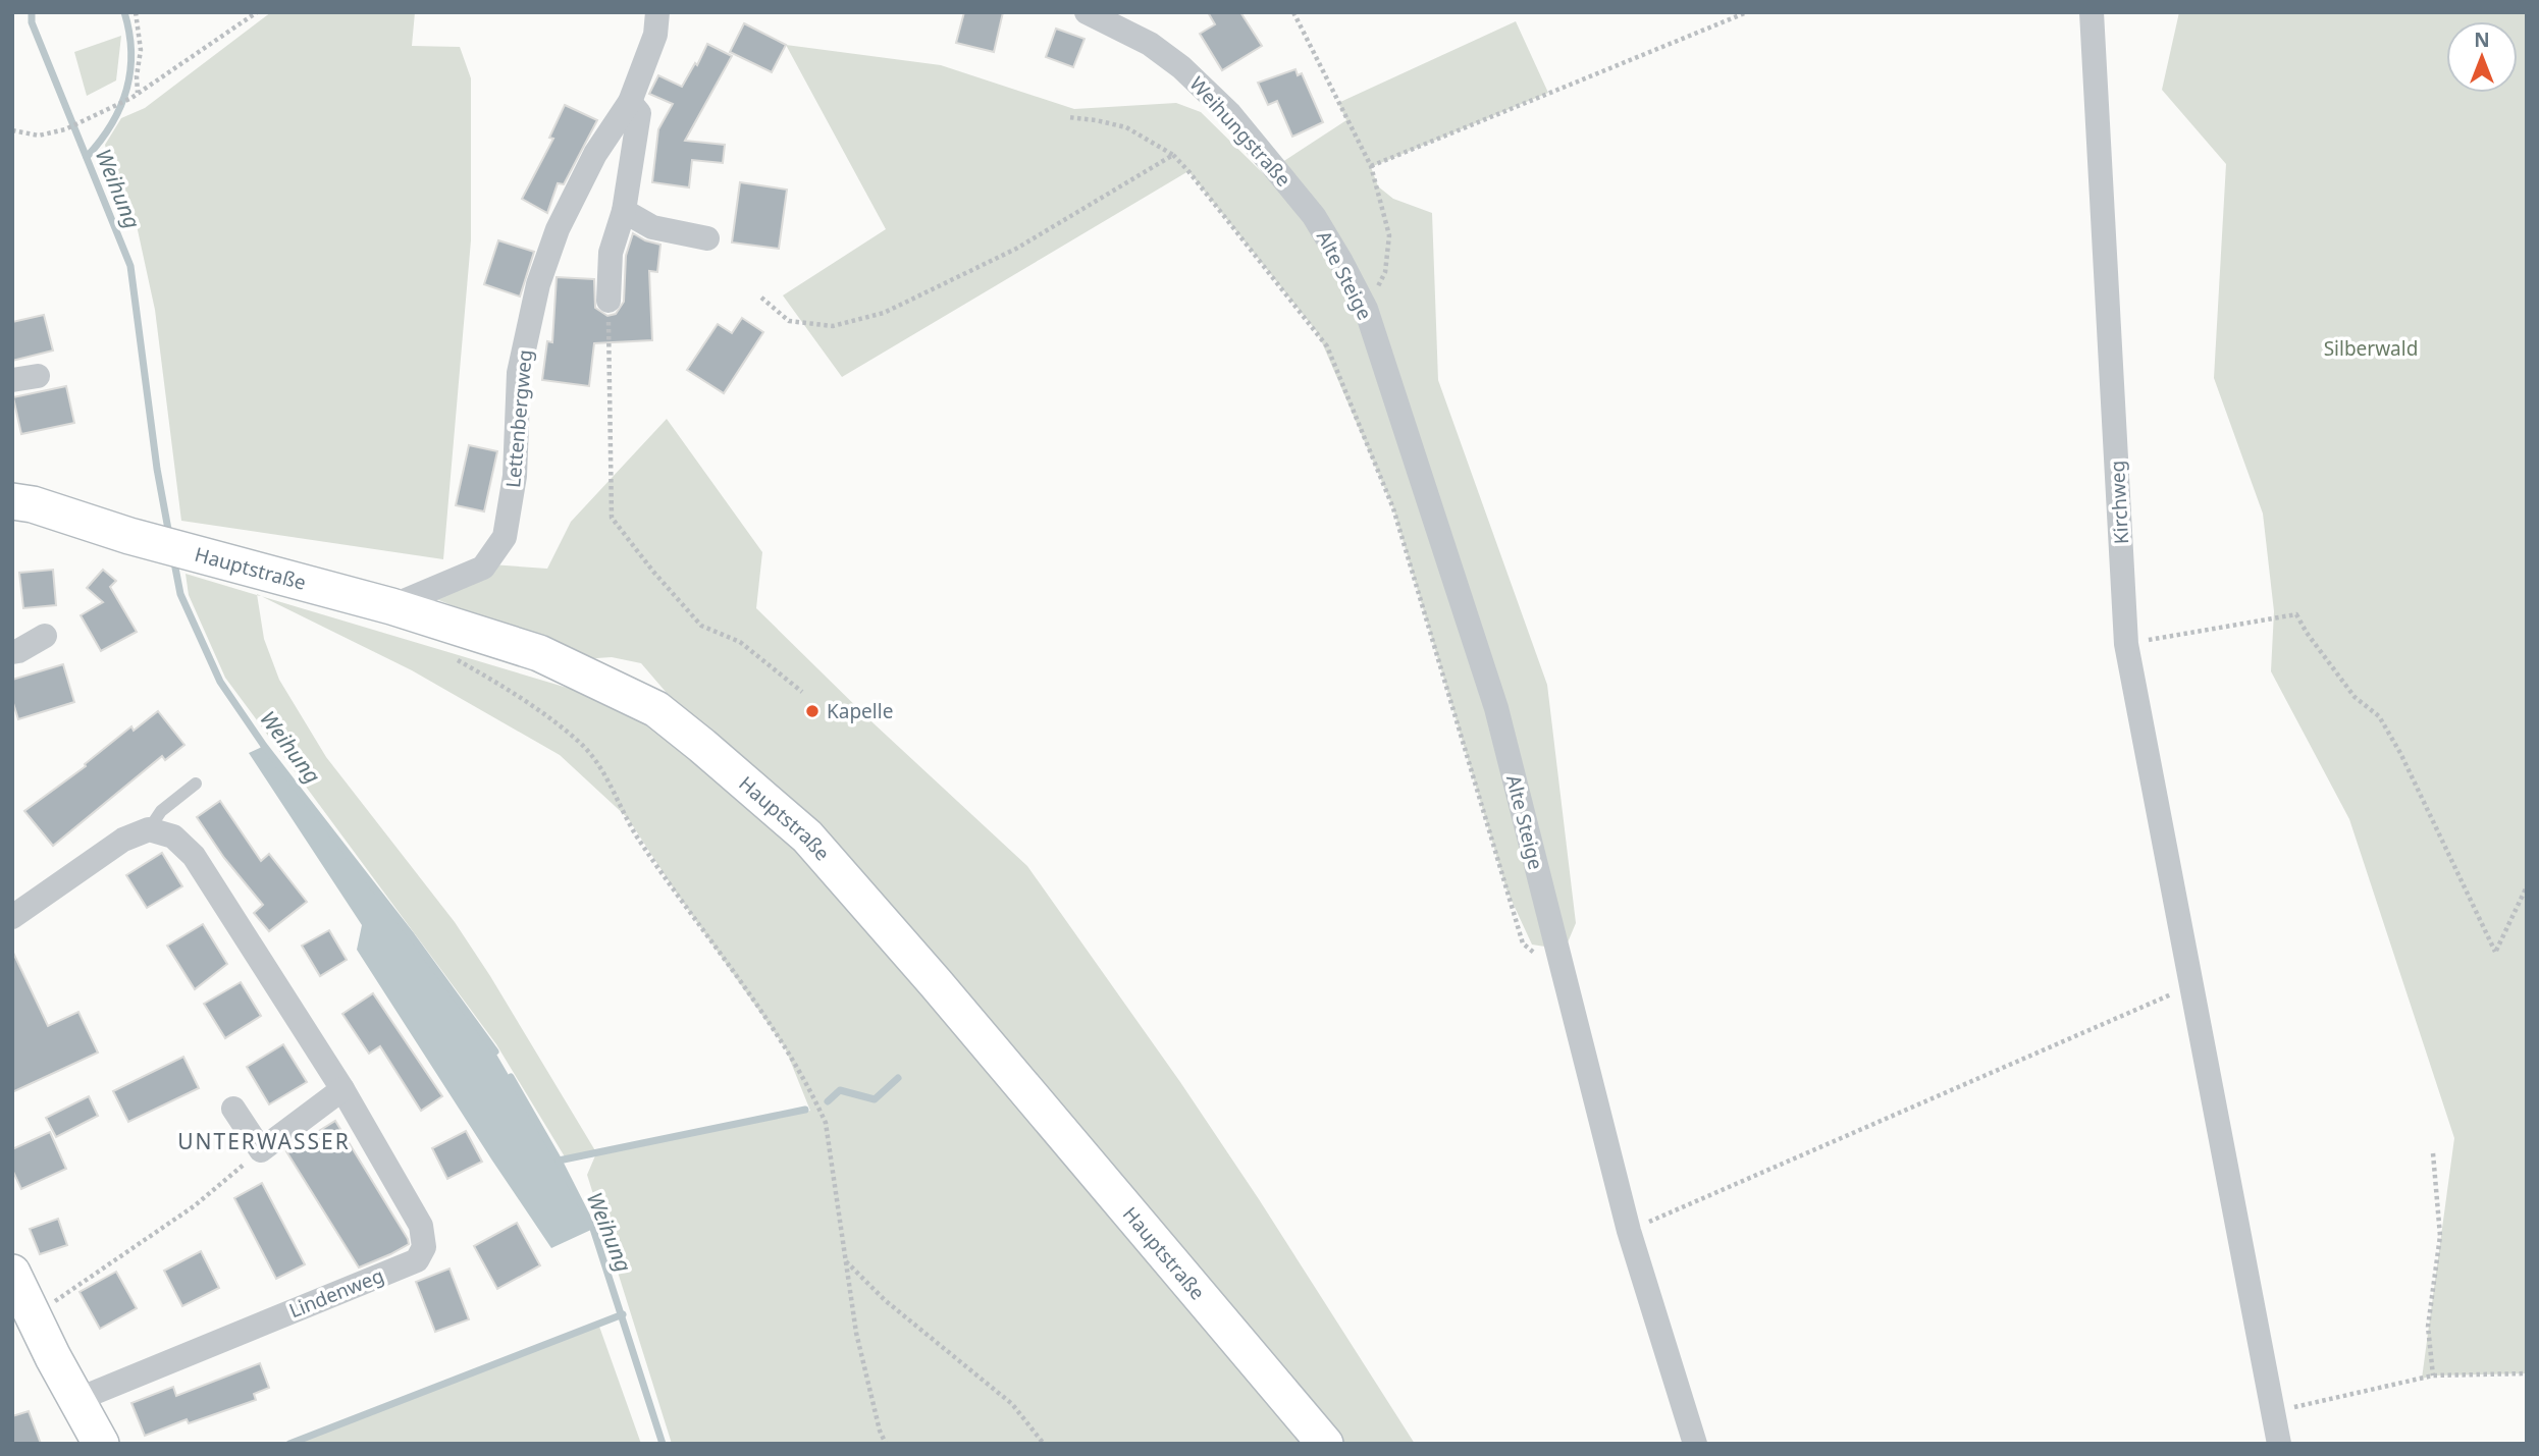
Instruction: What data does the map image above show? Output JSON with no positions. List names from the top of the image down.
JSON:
{
  "streets": {
    "main road": ["Hauptstraße"],
    "street": [
      "Weihungstraße",
      "Alte Steige",
      "Lettenbergweg",
      "Kirchweg",
      "Lindenweg"
    ]
  },
  "crossings": [
    ["Weihungstraße", "Alte Steige"],
    ["Lettenbergweg", "Hauptstraße"]
  ],
  "districts": ["UNTERWASSER"],
  "water": ["Weihung"],
  "parks": ["Silberwald"],
  "places": ["Kapelle"],
  "north": "top"
}
